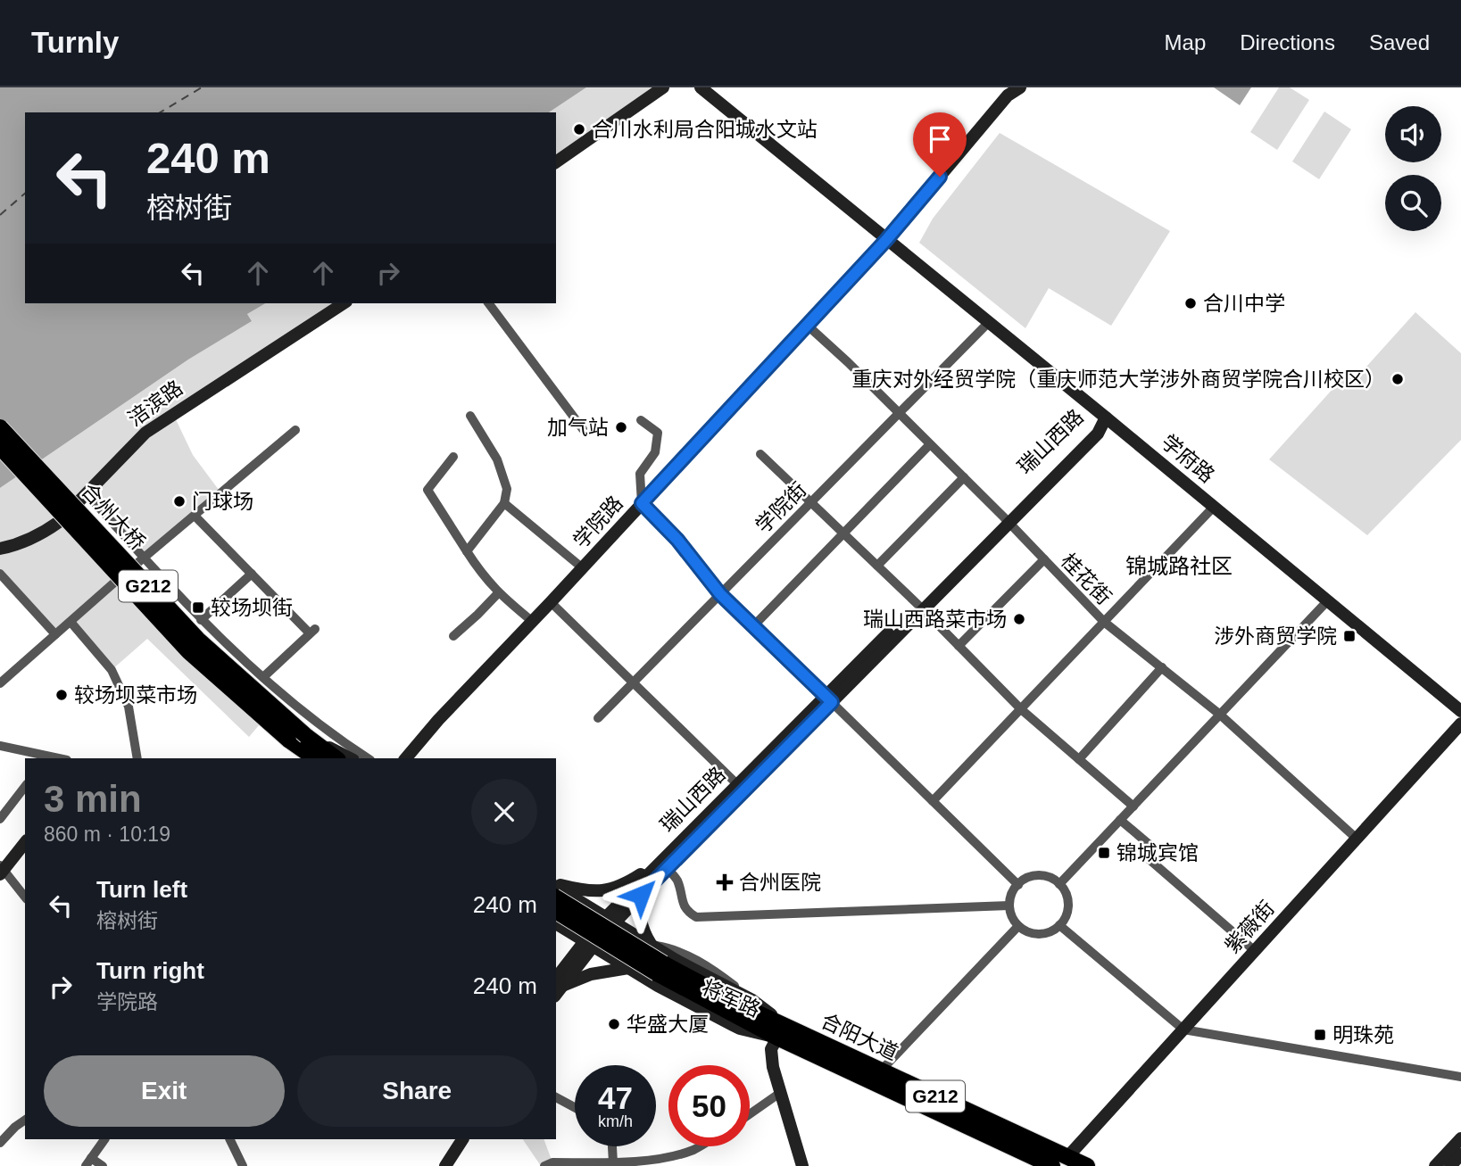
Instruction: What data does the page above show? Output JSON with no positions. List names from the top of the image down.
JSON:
{
  "streets": {
    "highway": ["合州大桥", "G212", "合阳大道"],
    "main road": [
      "涪滨路",
      "瑞山西路",
      "学府路",
      "学院路",
      "紫薇街",
      "将军路"
    ],
    "street": ["学院街", "桂花街"]
  },
  "crossings": [
    ["瑞山西路", "学府路"],
    ["瑞山西路", "桂花街"],
    ["瑞山西路", "将军路"],
    ["学府路", "学院街"],
    ["学府路", "学院路"],
    ["学院街", "桂花街"],
    ["合州大桥", "G212"],
    ["学院路", "桂花街"],
    ["桂花街", "紫薇街"],
    ["G212", "将军路"],
    ["G212", "合阳大道"],
    ["紫薇街", "合阳大道"],
    ["将军路", "合阳大道"]
  ],
  "districts": ["锦城路社区"],
  "places": {
    "other": [
      "合川水利局合阳城水文站",
      "合川中学",
      "重庆对外经贸学院（重庆师范大学涉外商贸学院合川校区）",
      "加气站",
      "门球场",
      "瑞山西路菜市场",
      "较场坝菜市场",
      "华盛大厦"
    ],
    "transit": [
      "较场坝街",
      "涉外商贸学院",
      "锦城宾馆",
      "明珠苑"
    ],
    "health": ["合州医院"]
  },
  "page": {
    "header": "Turnly",
    "nav": ["Map", "Directions", "Saved"],
    "turn": ["240 m", "榕树街"],
    "heading": ["3 min", "860 m · 10:19"],
    "list": [
      {
        "name": "Turn left",
        "note": "榕树街",
        "value": "240 m"
      },
      {
        "name": "Turn right",
        "note": "学院路",
        "value": "240 m"
      }
    ],
    "buttons": ["Exit", "Share"],
    "speed": "47 km/h",
    "limit": "50"
  }
}
